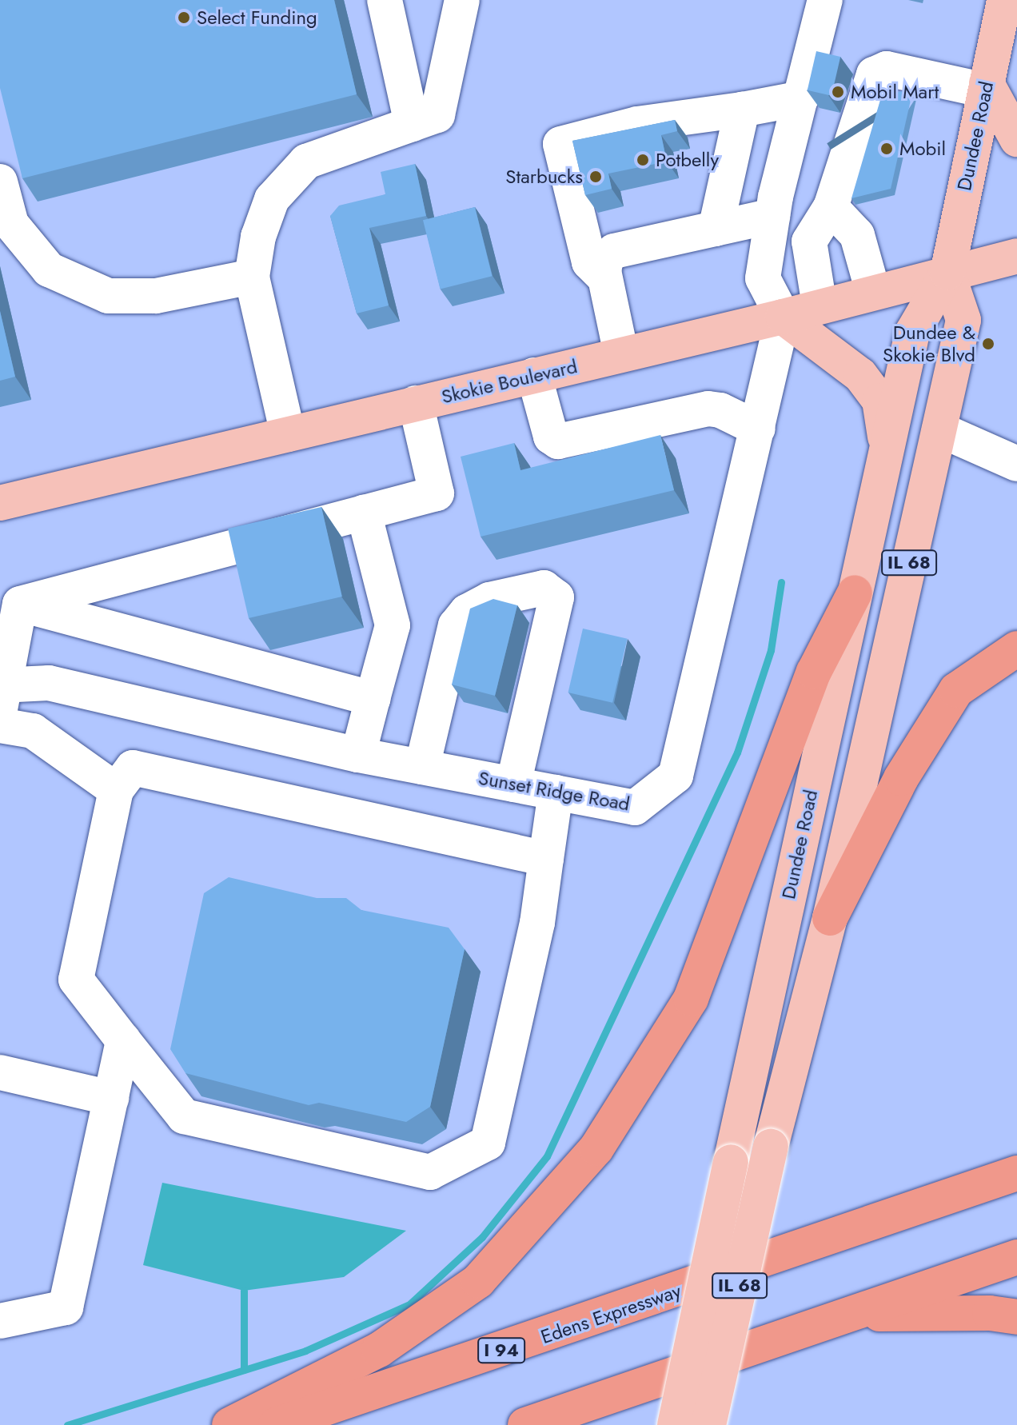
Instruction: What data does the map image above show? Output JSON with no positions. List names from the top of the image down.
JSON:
{
  "streets": {
    "highway": ["Edens Expressway", "I 94"],
    "main road": ["Dundee Road", "Skokie Boulevard", "IL 68"],
    "street": ["Sunset Ridge Road"]
  },
  "crossings": [
    ["Dundee Road", "Skokie Boulevard"],
    ["Dundee Road", "IL 68"],
    ["Skokie Boulevard", "IL 68"],
    ["Skokie Boulevard", "Sunset Ridge Road"]
  ],
  "places": [
    "Select Funding",
    "Mobil Mart",
    "Mobil",
    "Potbelly",
    "Starbucks",
    "Dundee & Skokie Blvd"
  ]
}
